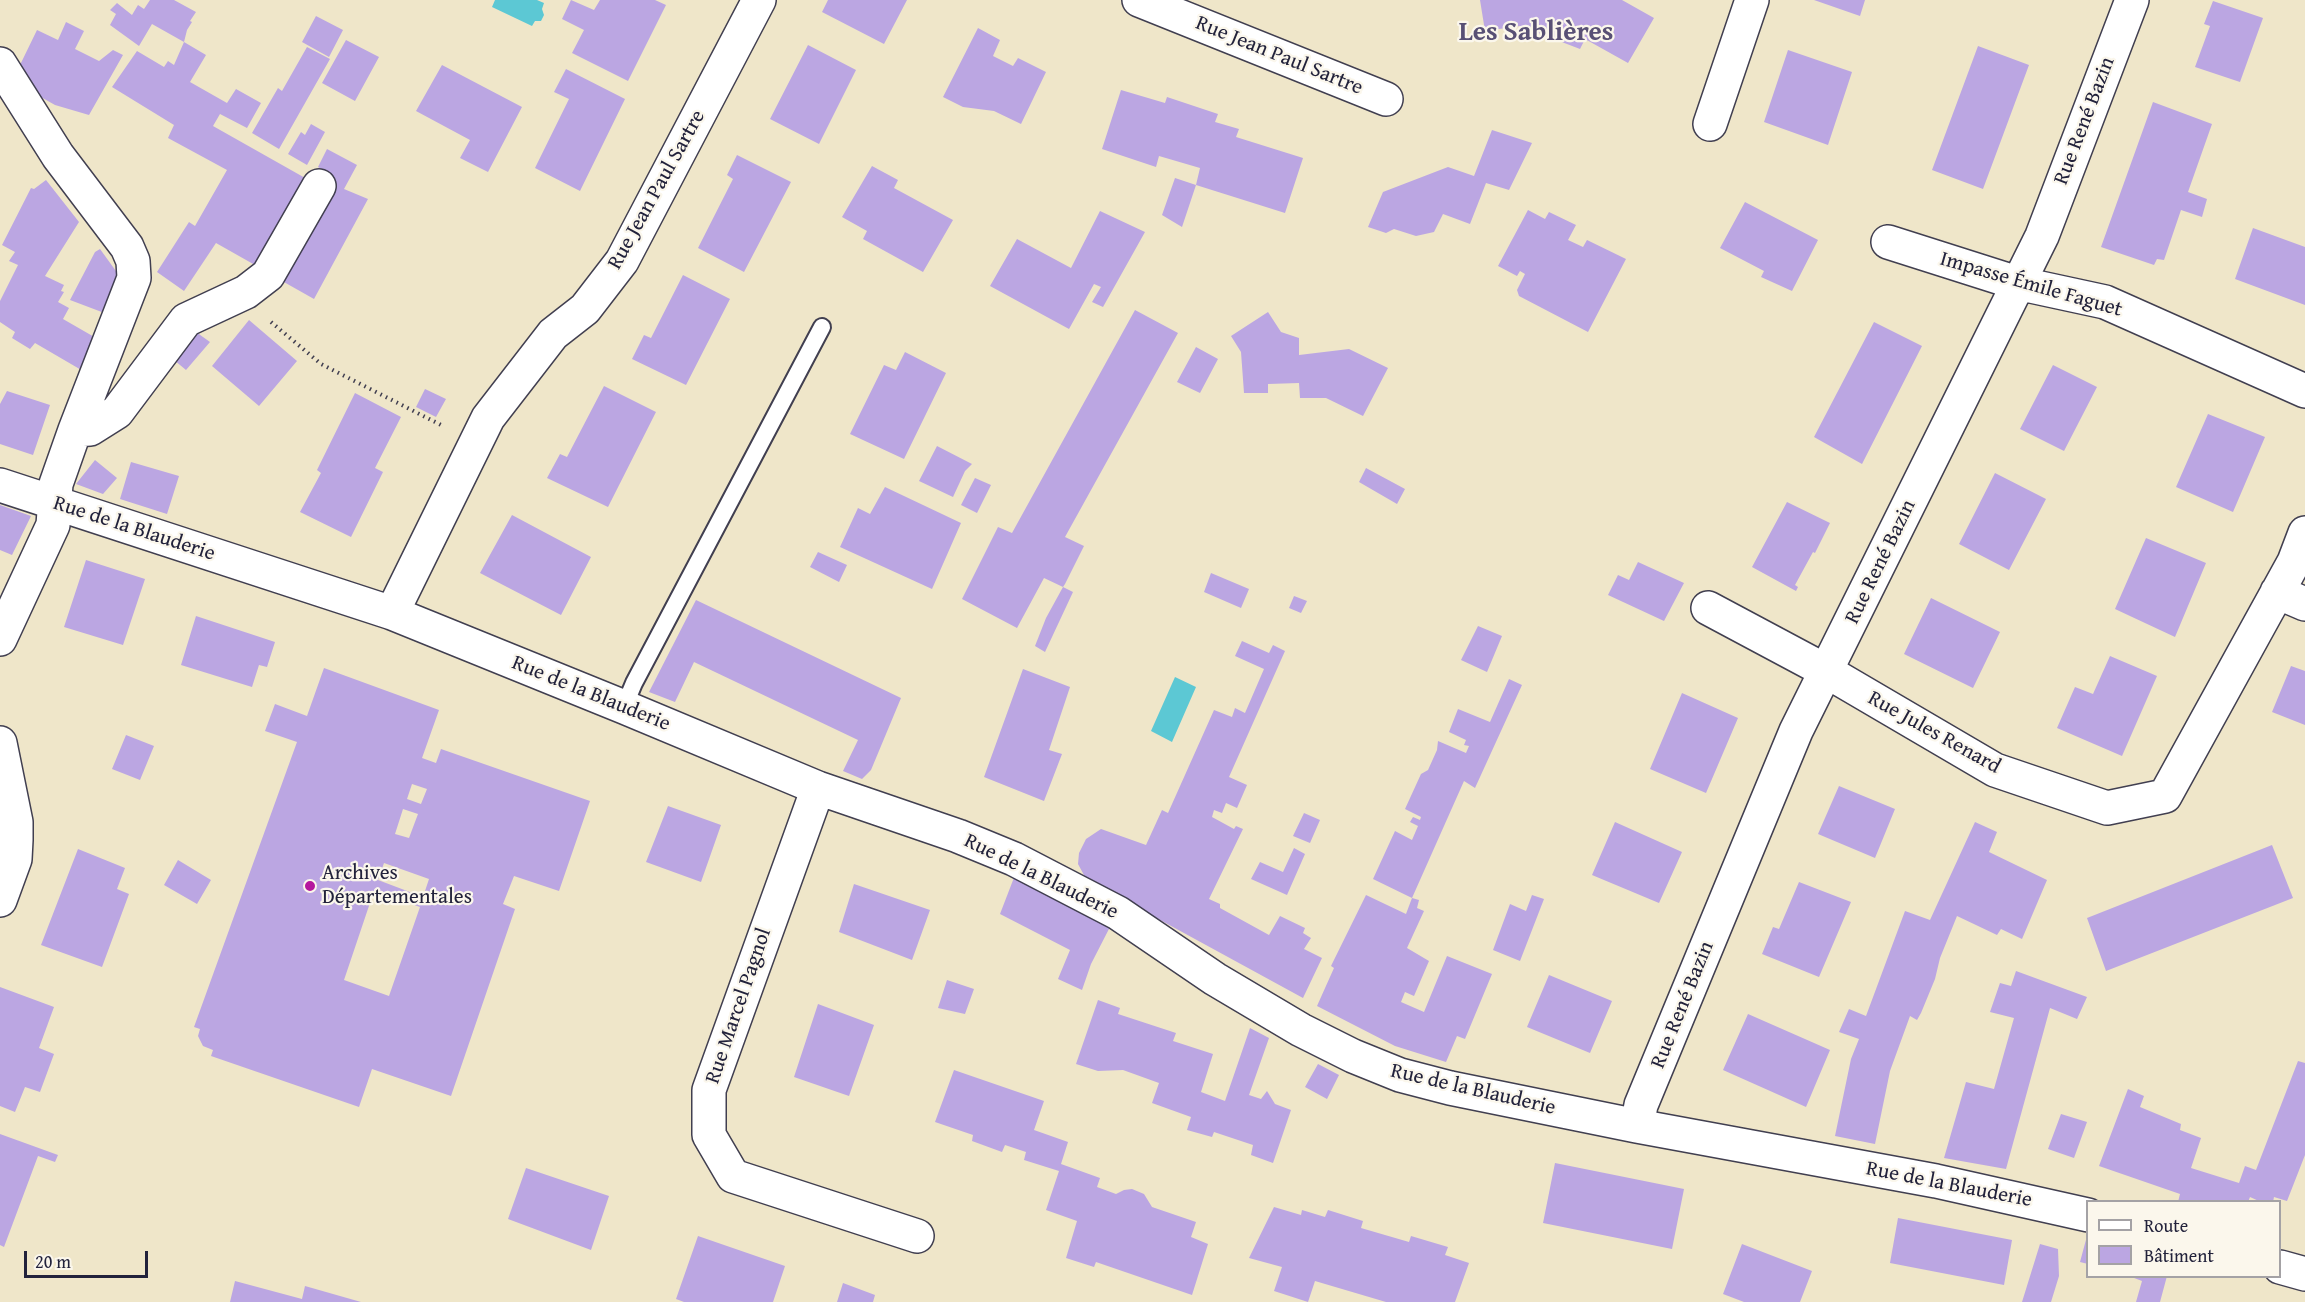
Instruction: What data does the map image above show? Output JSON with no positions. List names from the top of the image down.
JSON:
{
  "streets": {
    "street": [
      "Rue Jean Paul Sartre",
      "Rue René Bazin",
      "Impasse Émile Faguet",
      "Rue de la Blauderie",
      "Rue Jules Renard",
      "Rue Marcel Pagnol"
    ]
  },
  "crossings": [
    ["Rue Jean Paul Sartre", "Rue de la Blauderie"],
    ["Rue René Bazin", "Impasse Émile Faguet"],
    ["Rue René Bazin", "Rue de la Blauderie"],
    ["Rue René Bazin", "Rue Jules Renard"],
    ["Rue de la Blauderie", "Rue Marcel Pagnol"]
  ],
  "districts": ["Les Sablières"],
  "places": ["Archives Départementales"],
  "legend": ["Route", "Bâtiment"],
  "scale_bar": "20 m"
}
